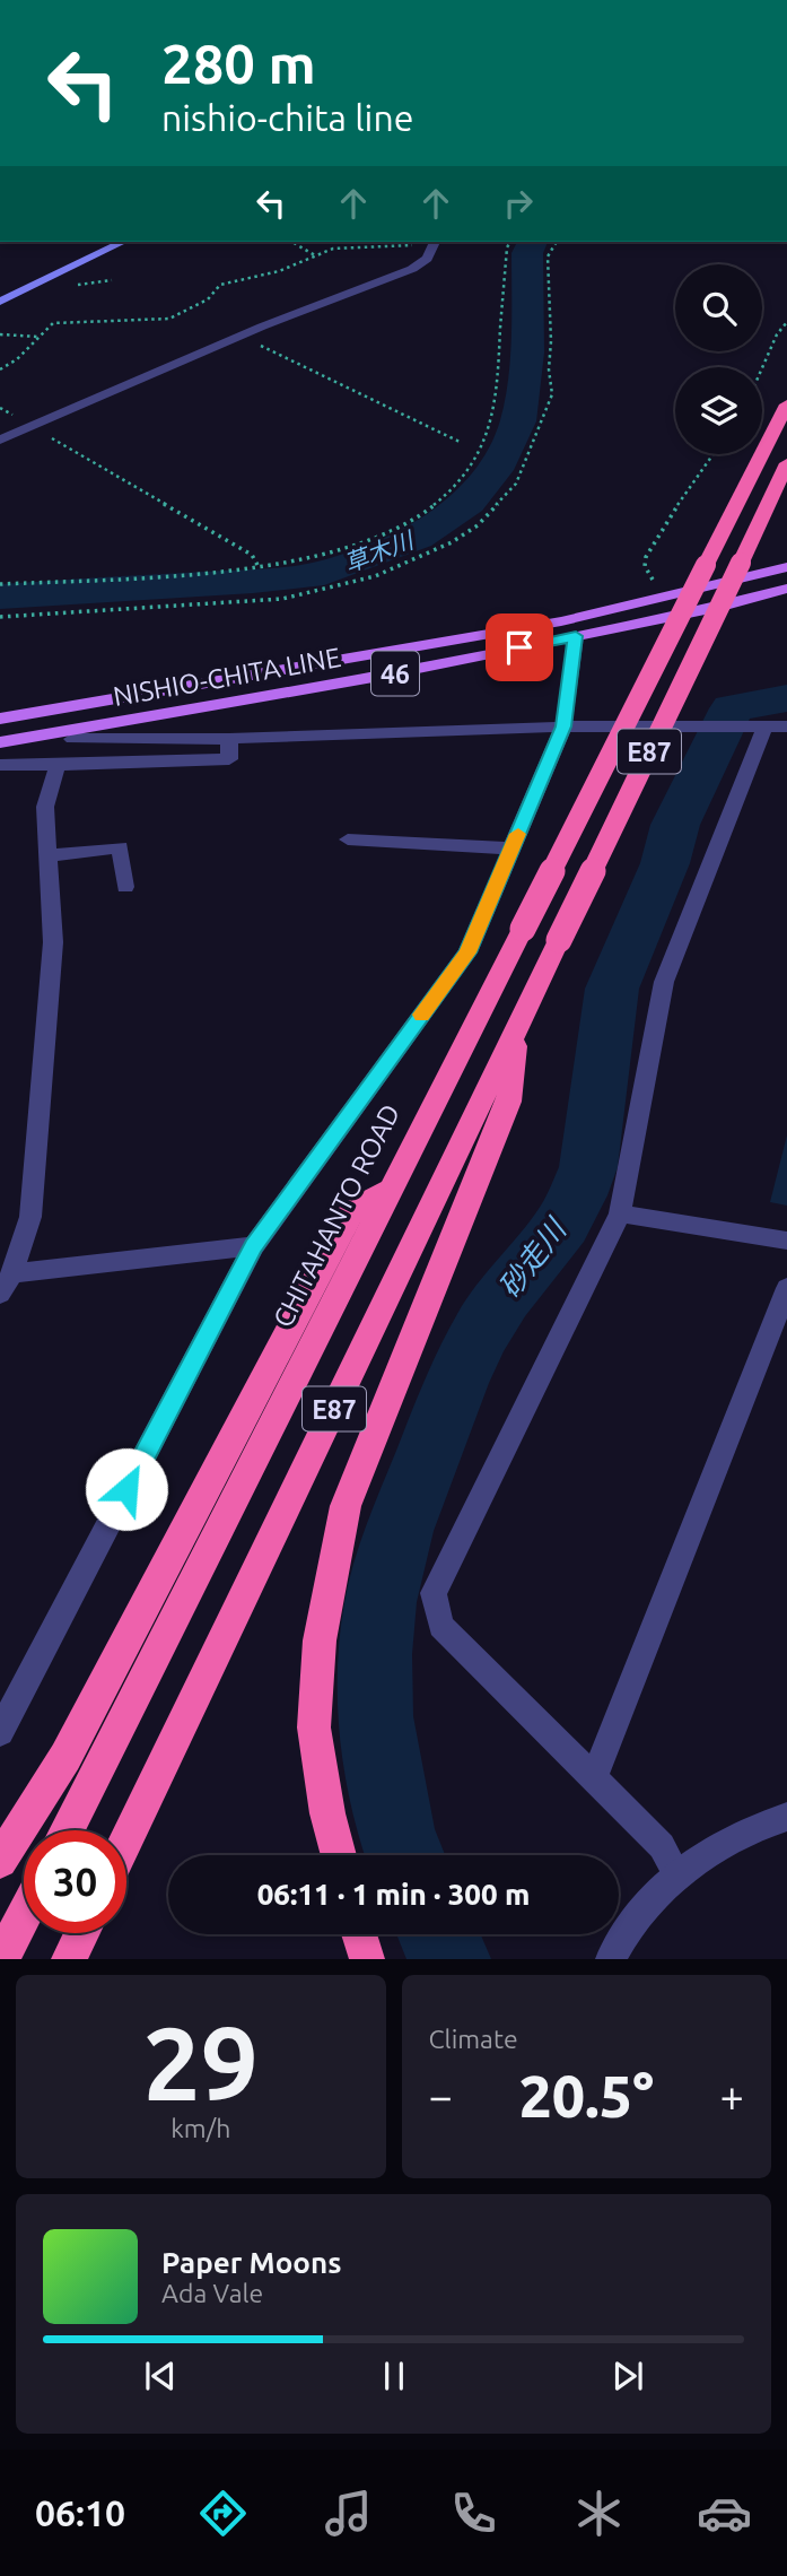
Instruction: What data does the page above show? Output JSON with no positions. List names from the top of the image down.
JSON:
{
  "streets": {
    "highway": ["E87", "CHITAHANTO ROAD"],
    "main road": ["46", "NISHIO-CHITA LINE"]
  },
  "water": ["草木川", "砂走川"],
  "page": {
    "turn": ["280 m", "nishio-chita line"],
    "limit": "30",
    "trip": "06:11 · 1 min · 300 m",
    "tile": [
      ["29", "km/h"],
      "Climate"
    ],
    "heat": ["−", "20.5°", "+"],
    "song": ["Paper Moons", "Ada Vale"],
    "tabs": "06:10"
  }
}
